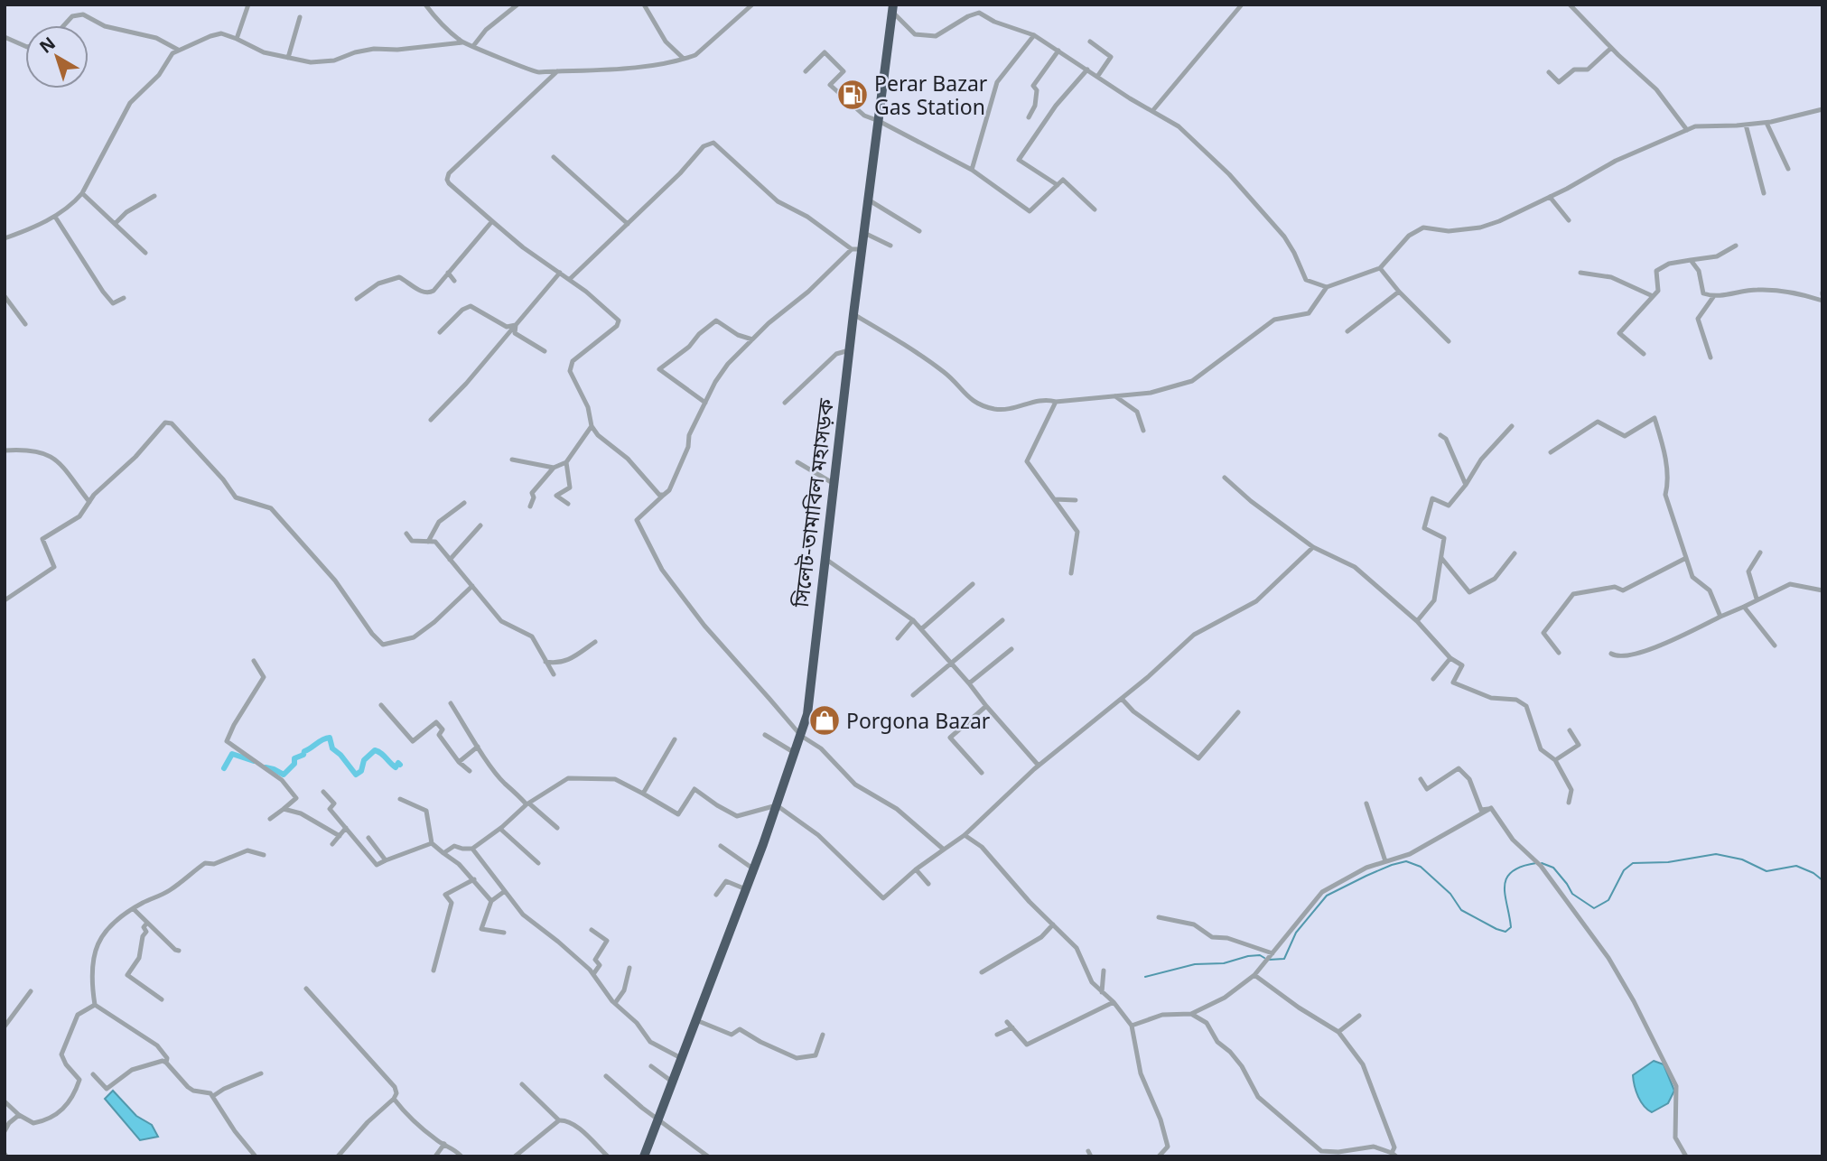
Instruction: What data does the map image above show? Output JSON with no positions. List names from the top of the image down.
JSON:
{
  "streets": {
    "highway": ["সিলেট-তামাবিল মহাসড়ক"]
  },
  "places": {
    "fuel station": ["Perar Bazar Gas Station"],
    "shop": ["Porgona Bazar"]
  },
  "north": "top left"
}
